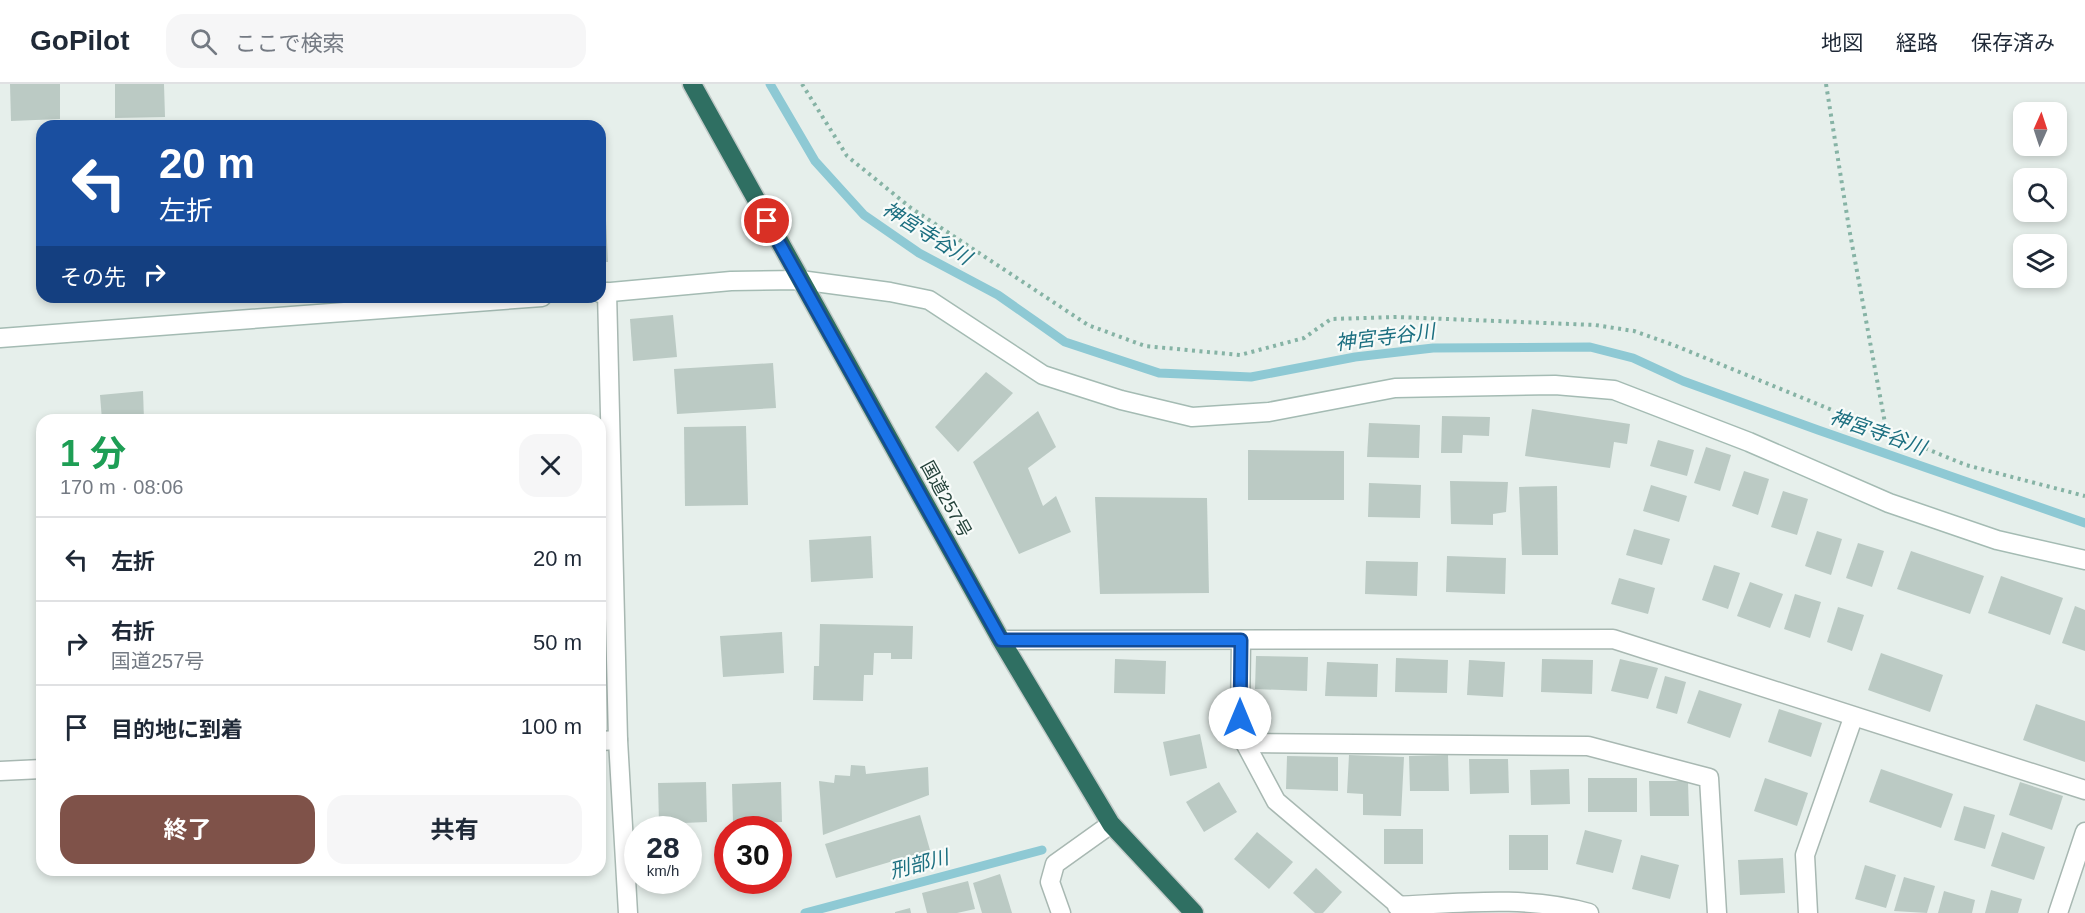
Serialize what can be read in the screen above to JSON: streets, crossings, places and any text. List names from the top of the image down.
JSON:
{
  "streets": {
    "highway": ["国道257号"]
  },
  "water": ["神宮寺谷川", "刑部川"],
  "north": "top",
  "page": {
    "header": "GoPilot",
    "search": "ここで検索",
    "nav": ["地図", "経路", "保存済み"],
    "turn": ["20 m", "左折"],
    "then": "その先",
    "heading": ["1 分", "170 m · 08:06"],
    "list": [
      {
        "name": "左折",
        "value": "20 m"
      },
      {
        "name": "右折",
        "note": "国道257号",
        "value": "50 m"
      },
      {
        "name": "目的地に到着",
        "value": "100 m"
      }
    ],
    "buttons": ["終了", "共有"],
    "speed": "28 km/h",
    "limit": "30"
  }
}
